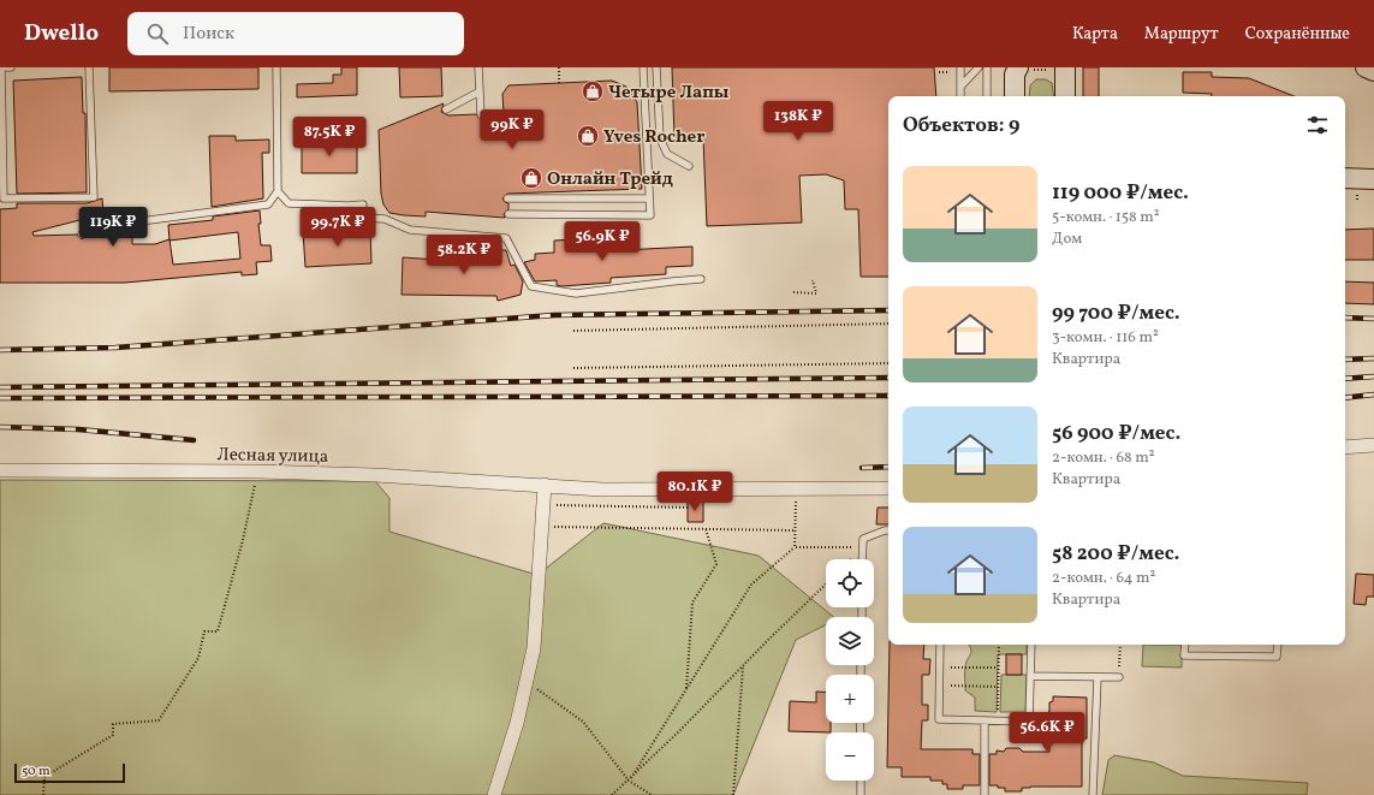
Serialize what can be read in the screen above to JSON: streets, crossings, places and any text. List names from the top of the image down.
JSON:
{
  "streets": {
    "street": ["Лесная улица"]
  },
  "places": {
    "shop": ["Четыре Лапы", "Yves Rocher", "Онлайн Трейд"]
  },
  "scale_bar": "50 m",
  "page": {
    "header": "Dwello",
    "search": "Поиск",
    "nav": ["Карта", "Маршрут", "Сохранённые"],
    "heading": "Объектов: 9",
    "price": [
      "138K ₽",
      "99K ₽",
      "87.5K ₽",
      "119K ₽",
      "99.7K ₽",
      "56.9K ₽",
      "58.2K ₽",
      "80.1K ₽",
      "56.6K ₽"
    ],
    "list": [
      {
        "name": "119 000 ₽/мес.",
        "note": "5-комн. · 158 m² · Дом"
      },
      {
        "name": "99 700 ₽/мес.",
        "note": "3-комн. · 116 m² · Квартира"
      },
      {
        "name": "56 900 ₽/мес.",
        "note": "2-комн. · 68 m² · Квартира"
      },
      {
        "name": "58 200 ₽/мес.",
        "note": "2-комн. · 64 m² · Квартира"
      }
    ],
    "map_buttons": ["+", "−"],
    "scale": "50 m"
  }
}
